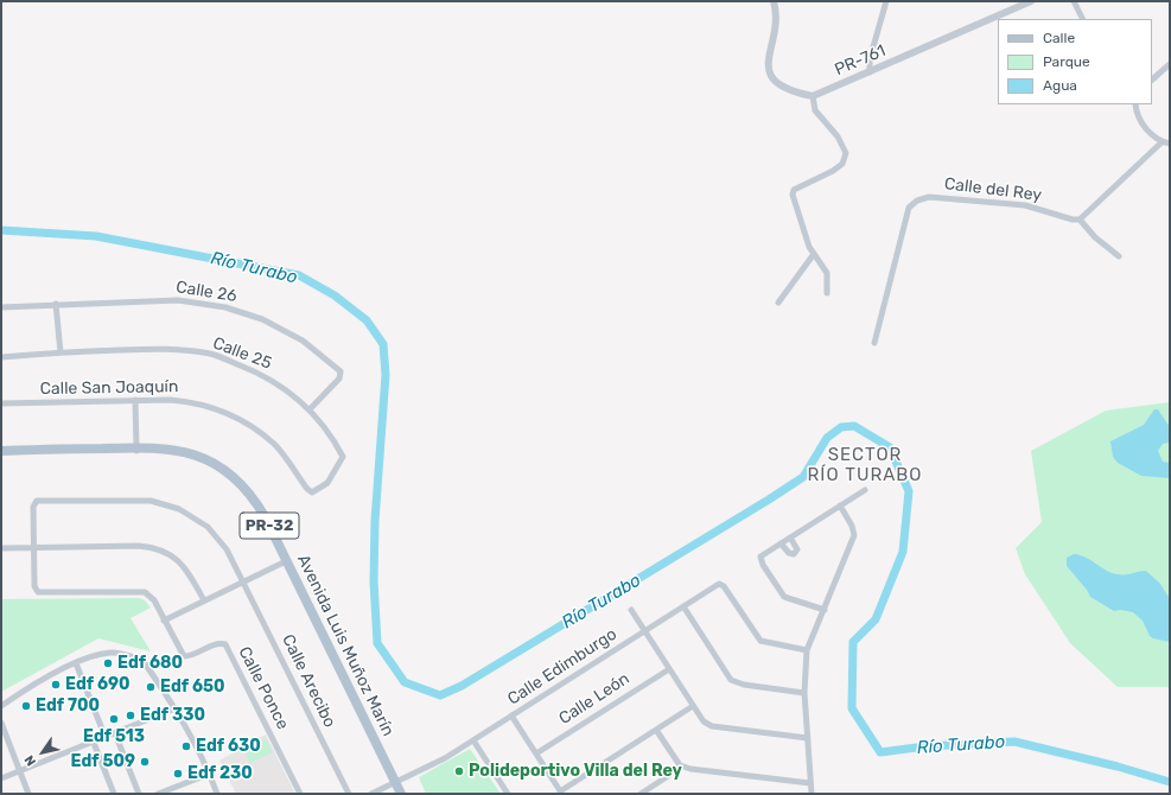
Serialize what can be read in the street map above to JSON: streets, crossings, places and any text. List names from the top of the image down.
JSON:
{
  "streets": {
    "main road": ["PR-32", "Avenida Luis Muñoz Marín"],
    "street": [
      "PR-761",
      "Calle del Rey",
      "Calle 26",
      "Calle 25",
      "Calle San Joaquín",
      "Calle Edimburgo",
      "Calle Arecibo",
      "Calle Ponce",
      "Calle León"
    ]
  },
  "crossings": [
    ["Calle 26", "Calle 25"],
    ["Calle 25", "Calle San Joaquín"],
    ["Avenida Luis Muñoz Marín", "Calle Edimburgo"],
    ["Calle Arecibo", "Calle Ponce"]
  ],
  "districts": ["SECTOR RÍO TURABO"],
  "water": ["Río Turabo"],
  "places": [
    "Edf 680",
    "Edf 690",
    "Edf 650",
    "Edf 700",
    "Edf 330",
    "Edf 513",
    "Edf 630",
    "Edf 509",
    "Polideportivo Villa del Rey",
    "Edf 230"
  ],
  "legend": ["Calle", "Parque", "Agua"],
  "north": "bottom left"
}
